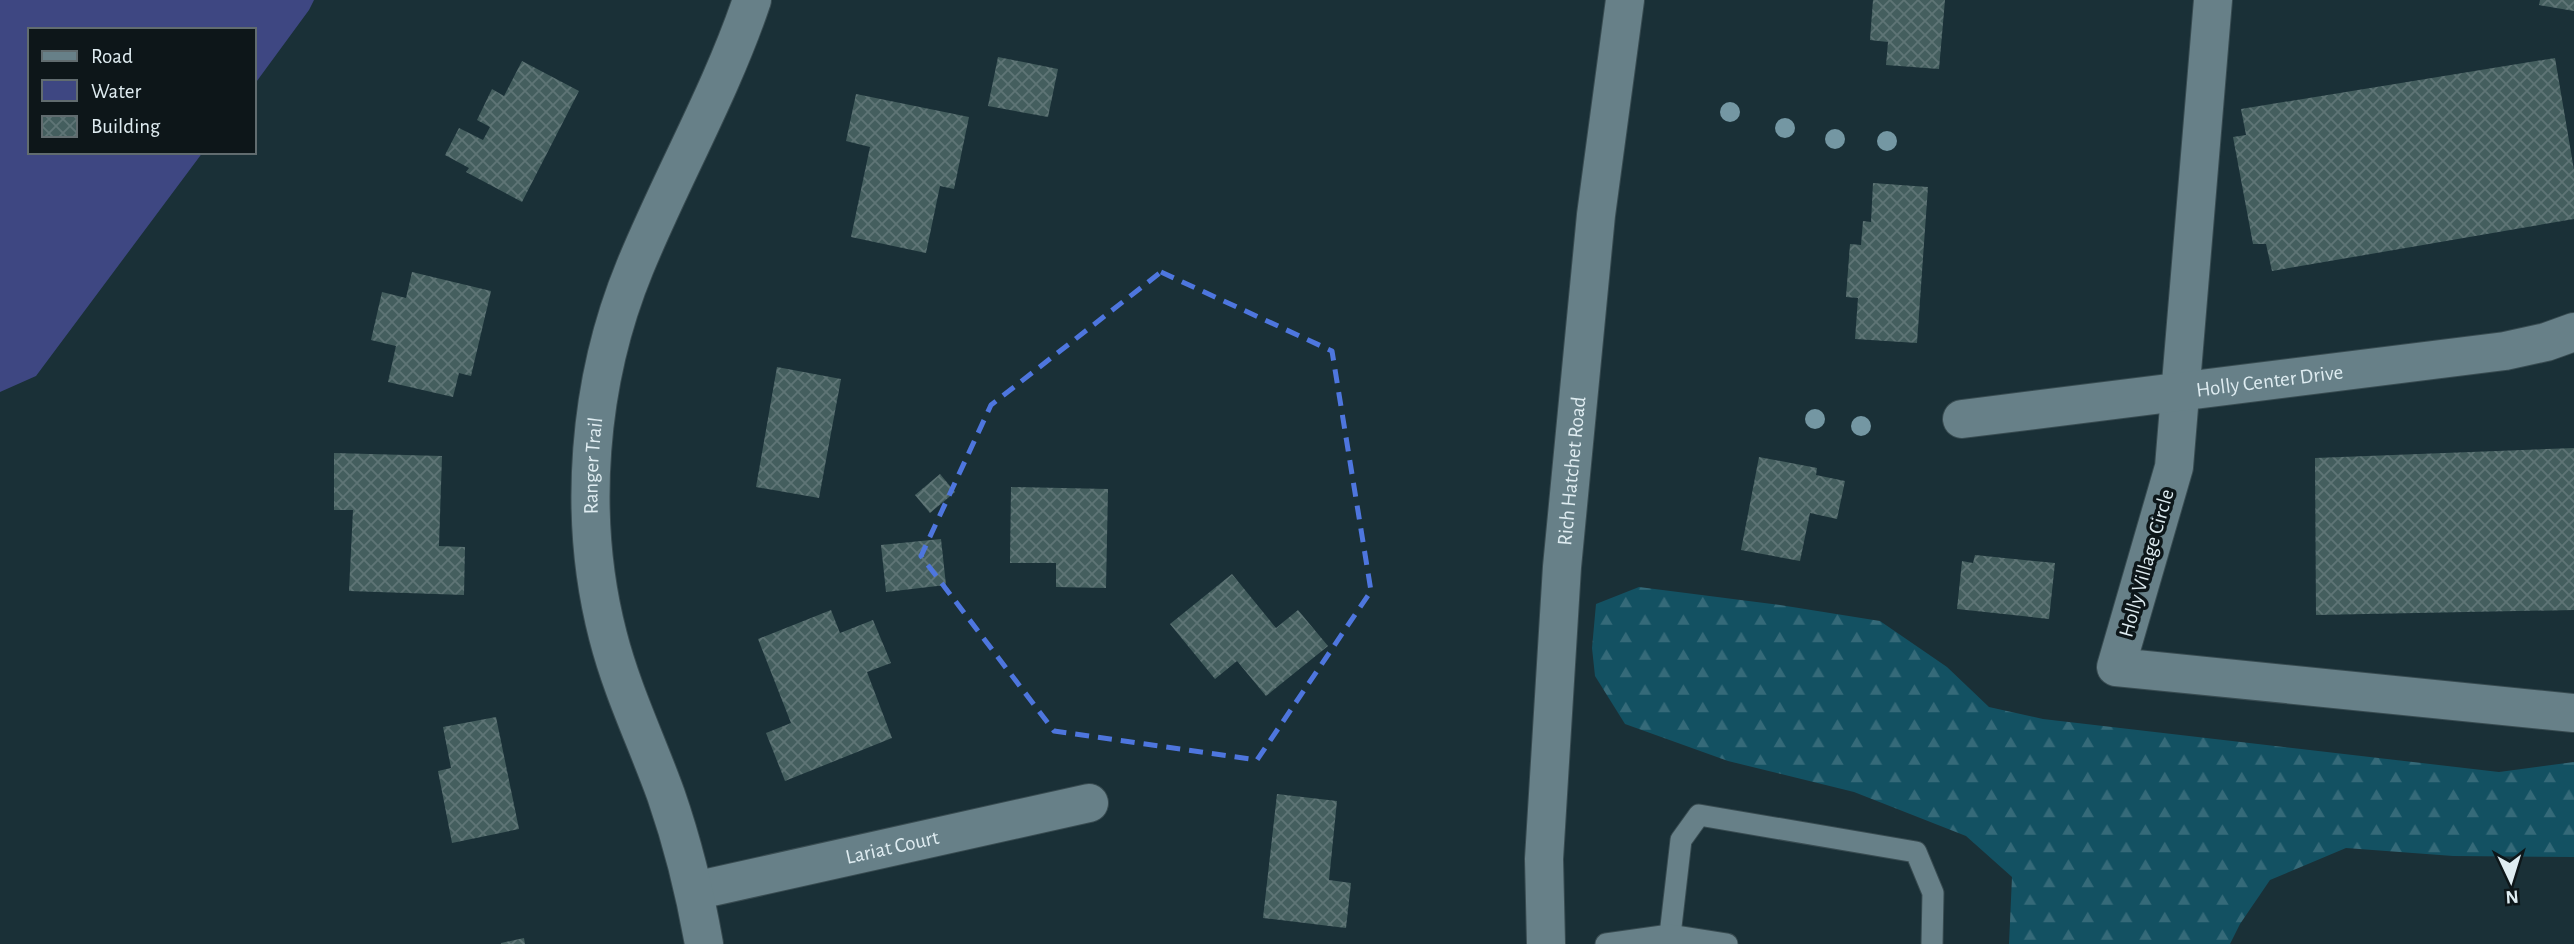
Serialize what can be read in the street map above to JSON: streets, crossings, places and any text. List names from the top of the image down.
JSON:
{
  "streets": {
    "street": [
      "Holly Center Drive",
      "Ranger Trail",
      "Rich Hatchet Road",
      "Holly Village Circle",
      "Lariat Court"
    ]
  },
  "crossings": [
    ["Holly Center Drive", "Holly Village Circle"],
    ["Ranger Trail", "Lariat Court"]
  ],
  "legend": ["Road", "Water", "Building"],
  "north": "bottom"
}
